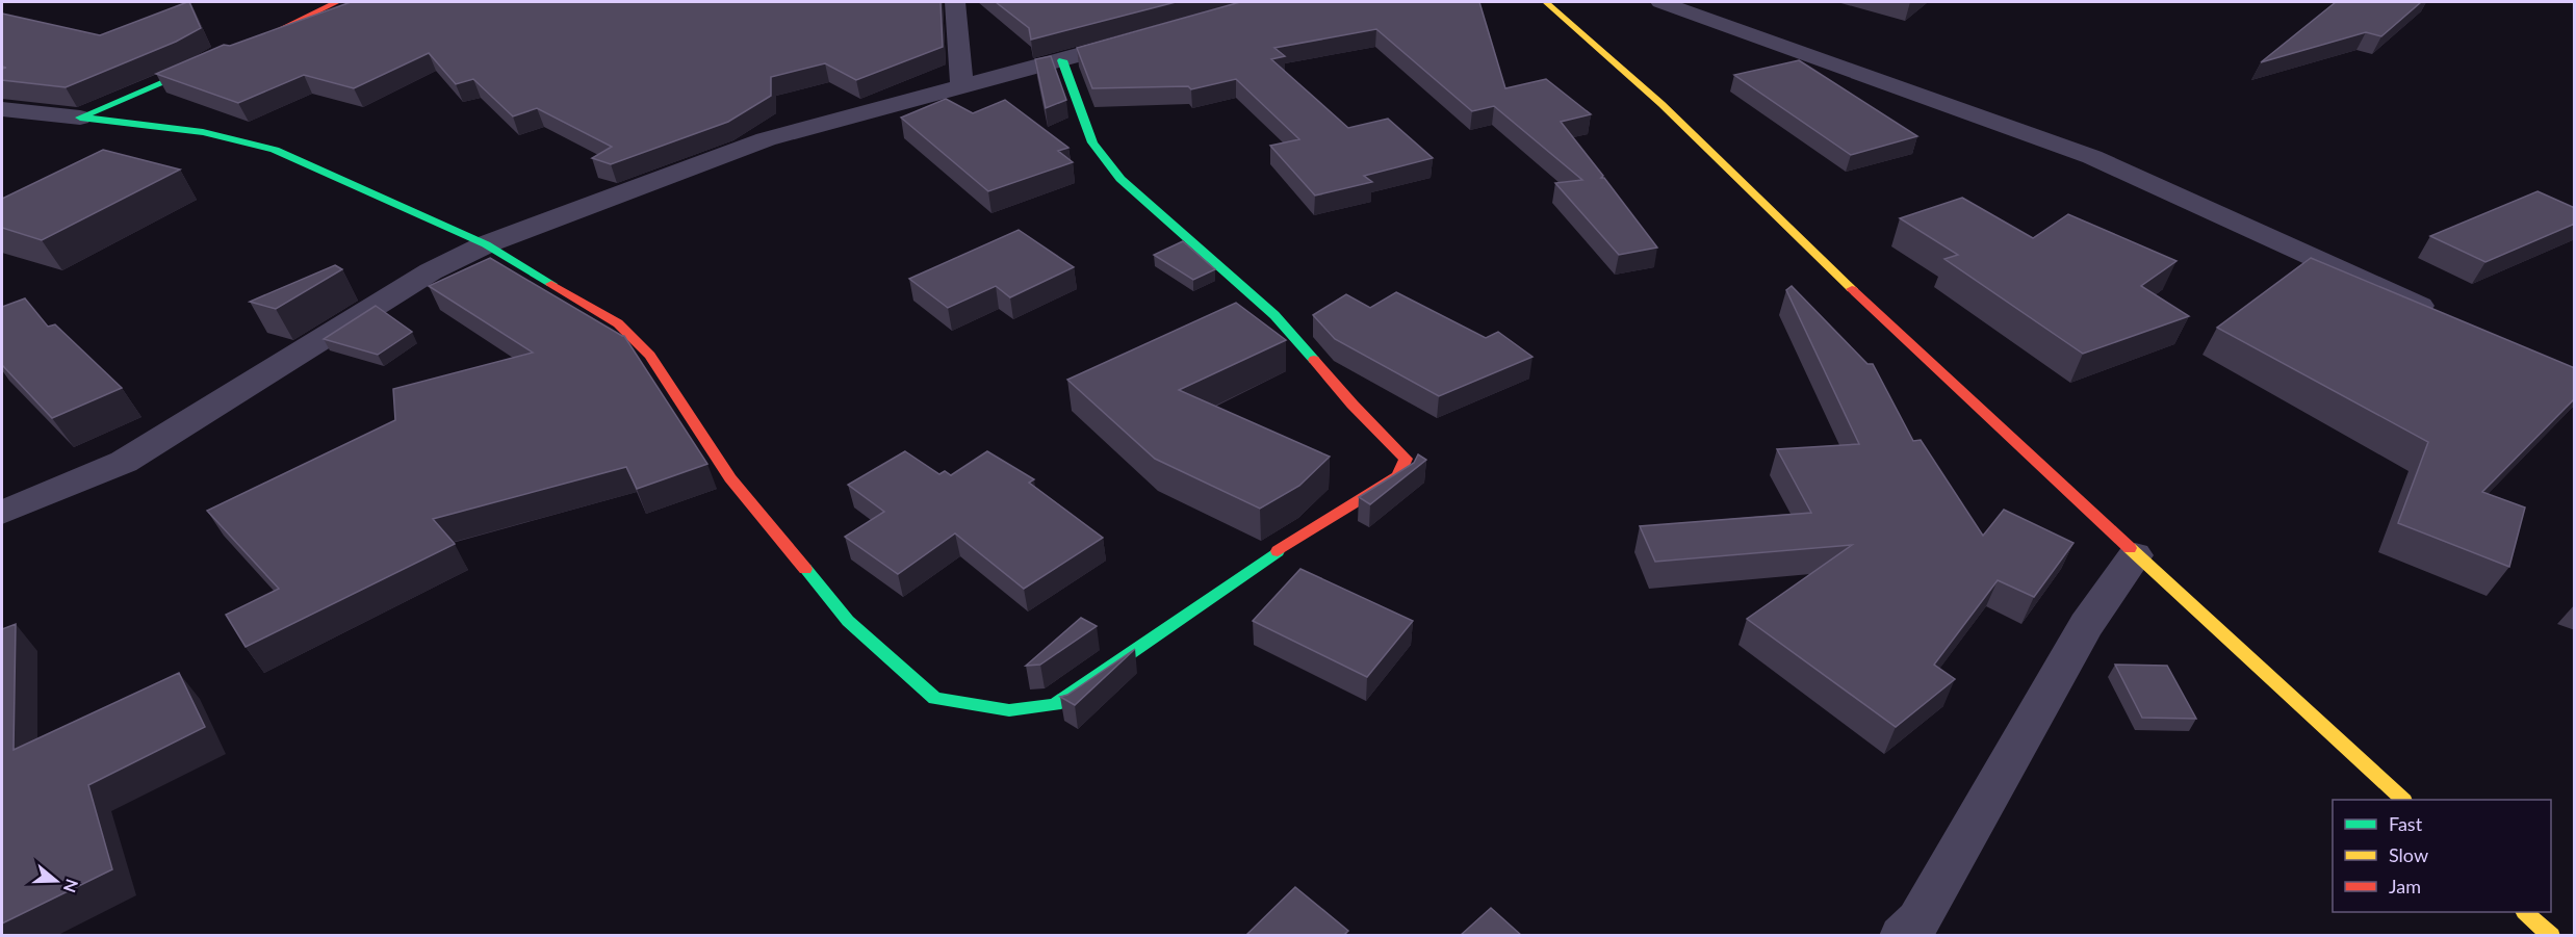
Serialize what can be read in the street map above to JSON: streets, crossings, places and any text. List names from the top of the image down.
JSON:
{
  "legend": ["Fast", "Slow", "Jam"],
  "north": "right"
}
